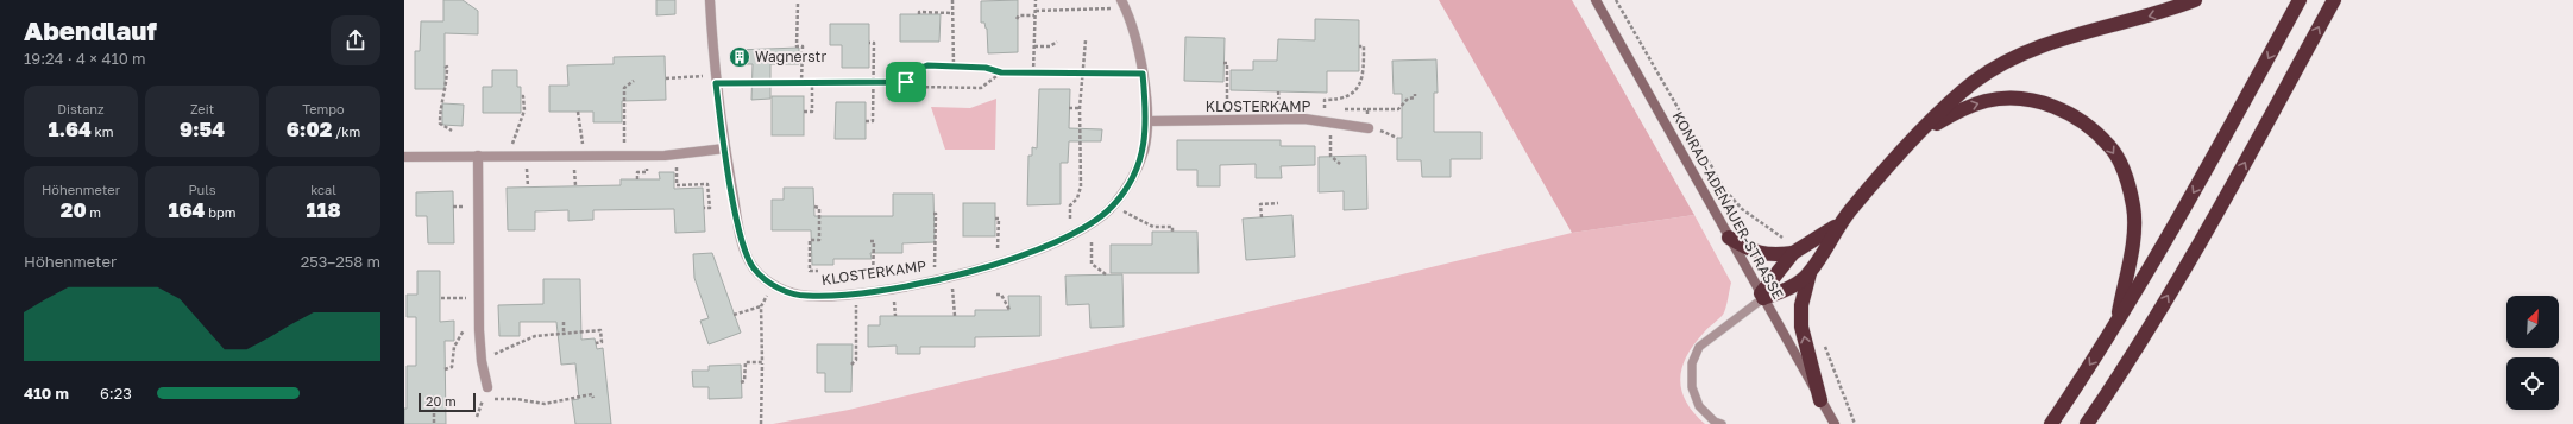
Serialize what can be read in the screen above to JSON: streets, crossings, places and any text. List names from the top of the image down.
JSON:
{
  "streets": {
    "main road": ["KONRAD-ADENAUER-STRASSE"],
    "street": ["KLOSTERKAMP"]
  },
  "places": {
    "building": ["Wagnerstr"]
  },
  "scale_bar": "20 m",
  "north": "top right",
  "page": {
    "heading": ["Abendlauf", "19:24 · 4 × 410 m"],
    "stats": [
      ["Distanz", "1.64 km"],
      ["Zeit", "9:54"],
      ["Tempo", "6:02 /km"],
      ["Höhenmeter", "20 m"],
      ["Puls", "164 bpm"],
      ["kcal", "118"]
    ],
    "chart": ["Höhenmeter", "253–258 m"],
    "list": [
      {
        "name": "410 m",
        "note": "6:23"
      }
    ],
    "scale": "20 m"
  }
}
